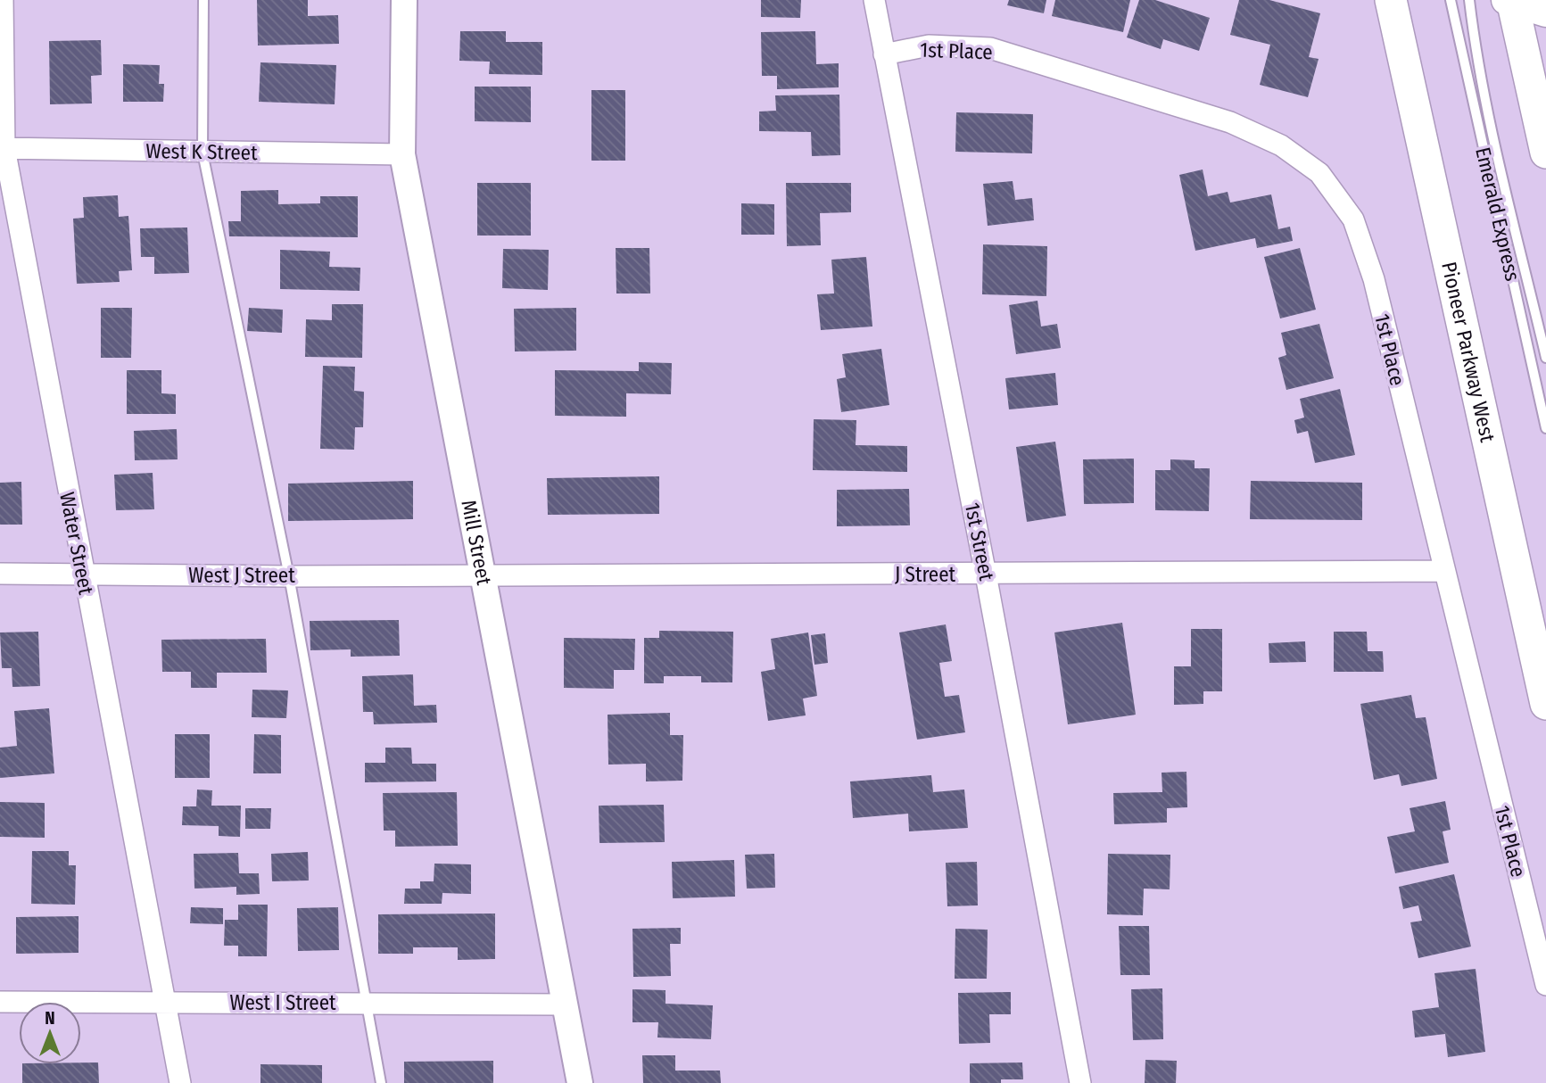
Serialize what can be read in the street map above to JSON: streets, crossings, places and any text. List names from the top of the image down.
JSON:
{
  "streets": {
    "main road": ["Pioneer Parkway West"],
    "street": [
      "1st Place",
      "West K Street",
      "1st Street",
      "Water Street",
      "Mill Street",
      "J Street",
      "West J Street",
      "West I Street"
    ],
    "lane": ["Emerald Express"]
  },
  "crossings": [
    ["1st Place", "1st Street"],
    ["1st Place", "J Street"],
    ["West K Street", "Water Street"],
    ["West K Street", "Mill Street"],
    ["1st Street", "J Street"],
    ["Water Street", "West J Street"],
    ["Water Street", "West I Street"],
    ["Mill Street", "J Street"],
    ["Mill Street", "West J Street"],
    ["Mill Street", "West I Street"],
    ["J Street", "West J Street"]
  ],
  "north": "top"
}
